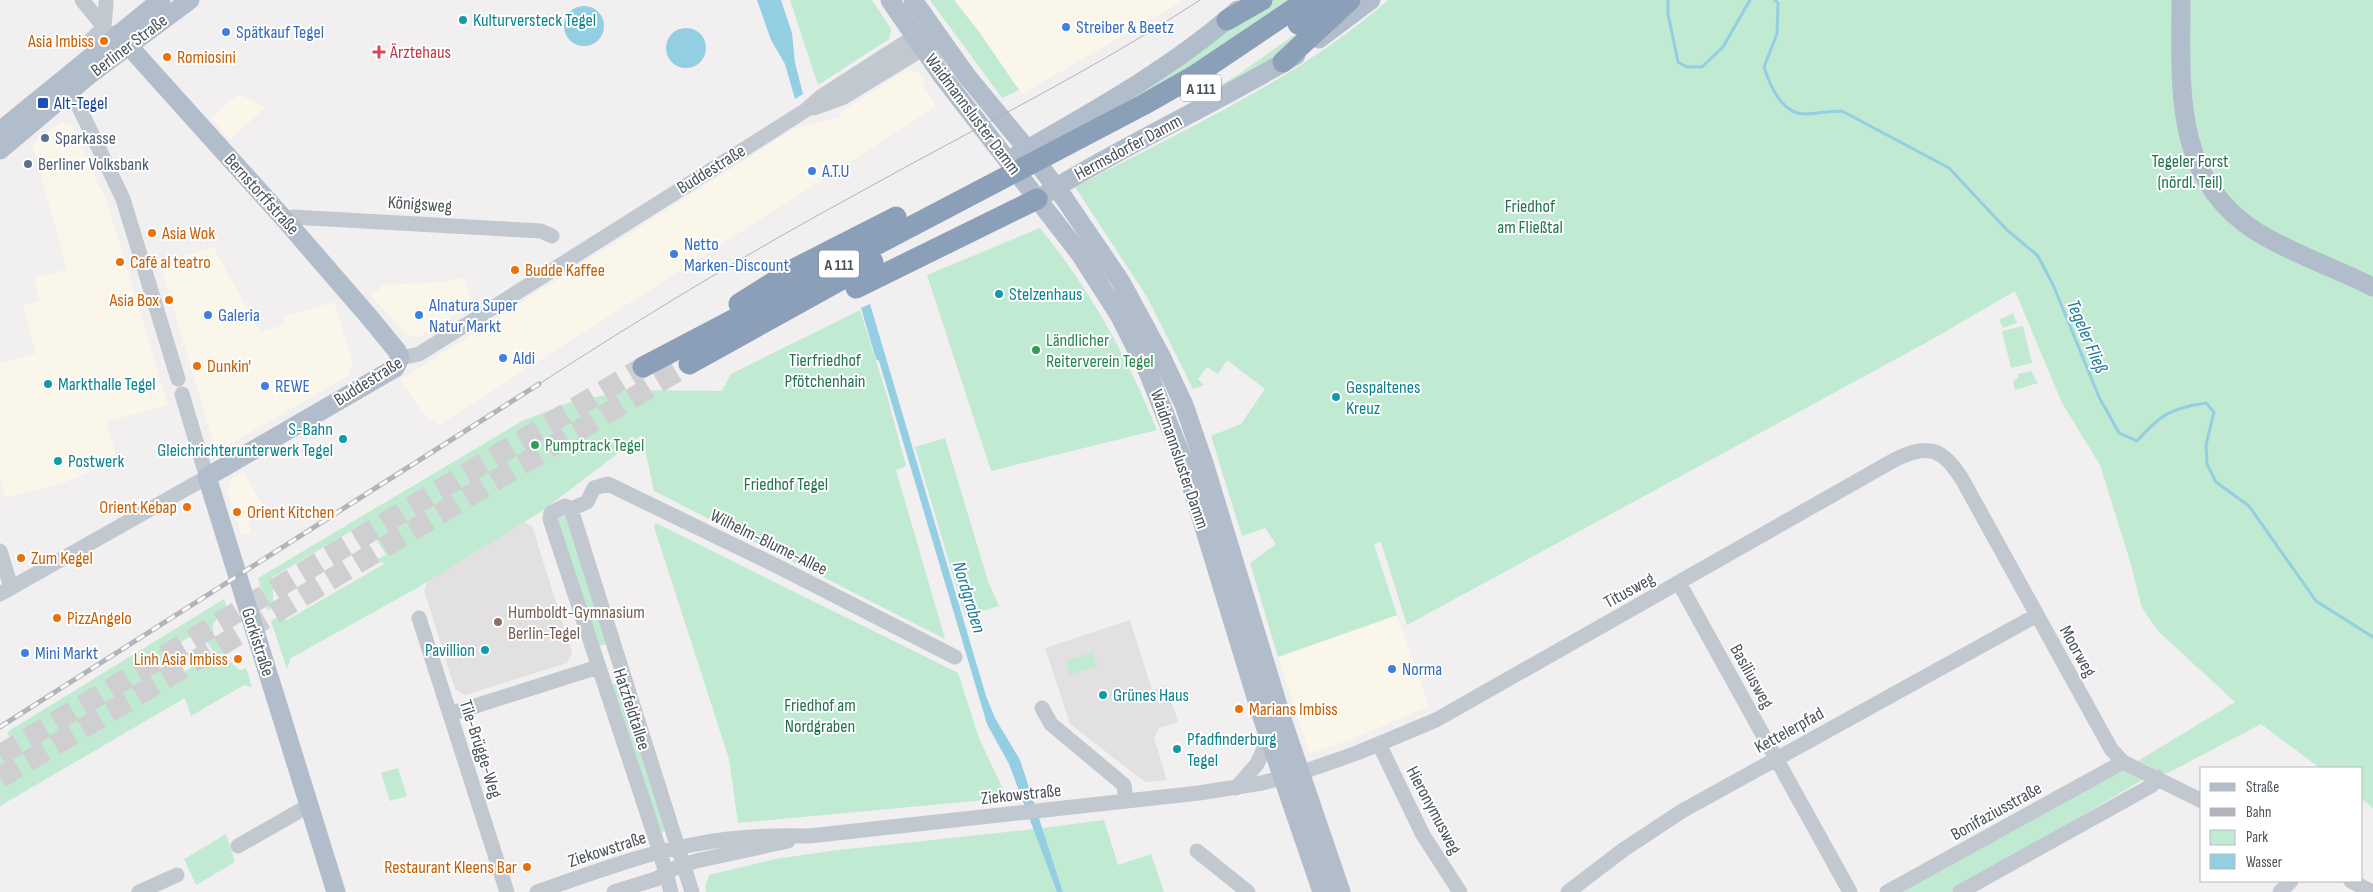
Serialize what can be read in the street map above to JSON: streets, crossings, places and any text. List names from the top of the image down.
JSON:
{
  "streets": {
    "highway": ["A 111"],
    "main road": [
      "Berliner Straße",
      "Waidmannsluster Damm",
      "Hermsdorfer Damm",
      "Buddestraße",
      "Bernstorffstraße",
      "Gorkistraße"
    ],
    "street": [
      "Königsweg",
      "Wilhelm-Blume-Allee",
      "Titusweg",
      "Moorweg",
      "Basiliusweg",
      "Hatzfeldtallee",
      "Kettelerpfad",
      "Tile-Brügge-Weg",
      "Ziekowstraße",
      "Hieronymusweg",
      "Bonifaziusstraße"
    ]
  },
  "crossings": [
    ["Berliner Straße", "Bernstorffstraße"],
    ["Waidmannsluster Damm", "Hermsdorfer Damm"],
    ["Waidmannsluster Damm", "Buddestraße"],
    ["Waidmannsluster Damm", "Titusweg"],
    ["Waidmannsluster Damm", "Ziekowstraße"],
    ["Buddestraße", "Bernstorffstraße"],
    ["Buddestraße", "Gorkistraße"],
    ["Bernstorffstraße", "Königsweg"],
    ["Wilhelm-Blume-Allee", "Hatzfeldtallee"],
    ["Titusweg", "Moorweg"],
    ["Titusweg", "Basiliusweg"],
    ["Titusweg", "Ziekowstraße"],
    ["Titusweg", "Hieronymusweg"],
    ["Moorweg", "Kettelerpfad"],
    ["Moorweg", "Bonifaziusstraße"],
    ["Basiliusweg", "Kettelerpfad"],
    ["Hatzfeldtallee", "Ziekowstraße"]
  ],
  "water": ["Tegeler Fließ", "Nordgraben"],
  "parks": [
    "Tegeler Forst (nördl. Teil)",
    "Friedhof am Fließtal",
    "Tierfriedhof Pfötchenhain",
    "Friedhof Tegel",
    "Friedhof am Nordgraben"
  ],
  "places": {
    "other": [
      "Kulturversteck Tegel",
      "Streiber & Beetz",
      "Spätkauf Tegel",
      "Asia Imbiss",
      "Romiosini",
      "Sparkasse",
      "Berliner Volksbank",
      "A.T.U",
      "Asia Wok",
      "Netto Marken-Discount",
      "Café al teatro",
      "Budde Kaffee",
      "Stelzenhaus",
      "Asia Box",
      "Galeria",
      "Alnatura Super Natur Markt",
      "Ländlicher Reiterverein Tegel",
      "Aldi",
      "Dunkin'",
      "Markthalle Tegel",
      "REWE",
      "Gespaltenes Kreuz",
      "S-Bahn Gleichrichterunterwerk Tegel",
      "Pumptrack Tegel",
      "Postwerk",
      "Orient Kebap",
      "Orient Kitchen",
      "Zum Kegel",
      "PizzAngelo",
      "Humboldt-Gymnasium Berlin-Tegel",
      "Pavillion",
      "Mini Markt",
      "Linh Asia Imbiss",
      "Norma",
      "Grünes Haus",
      "Marians Imbiss",
      "Pfadfinderburg Tegel",
      "Restaurant Kleens Bar"
    ],
    "health": ["Ärztehaus"],
    "transit": ["Alt-Tegel"]
  },
  "legend": [
    "Straße",
    "Bahn",
    "Park",
    "Wasser"
  ]
}
